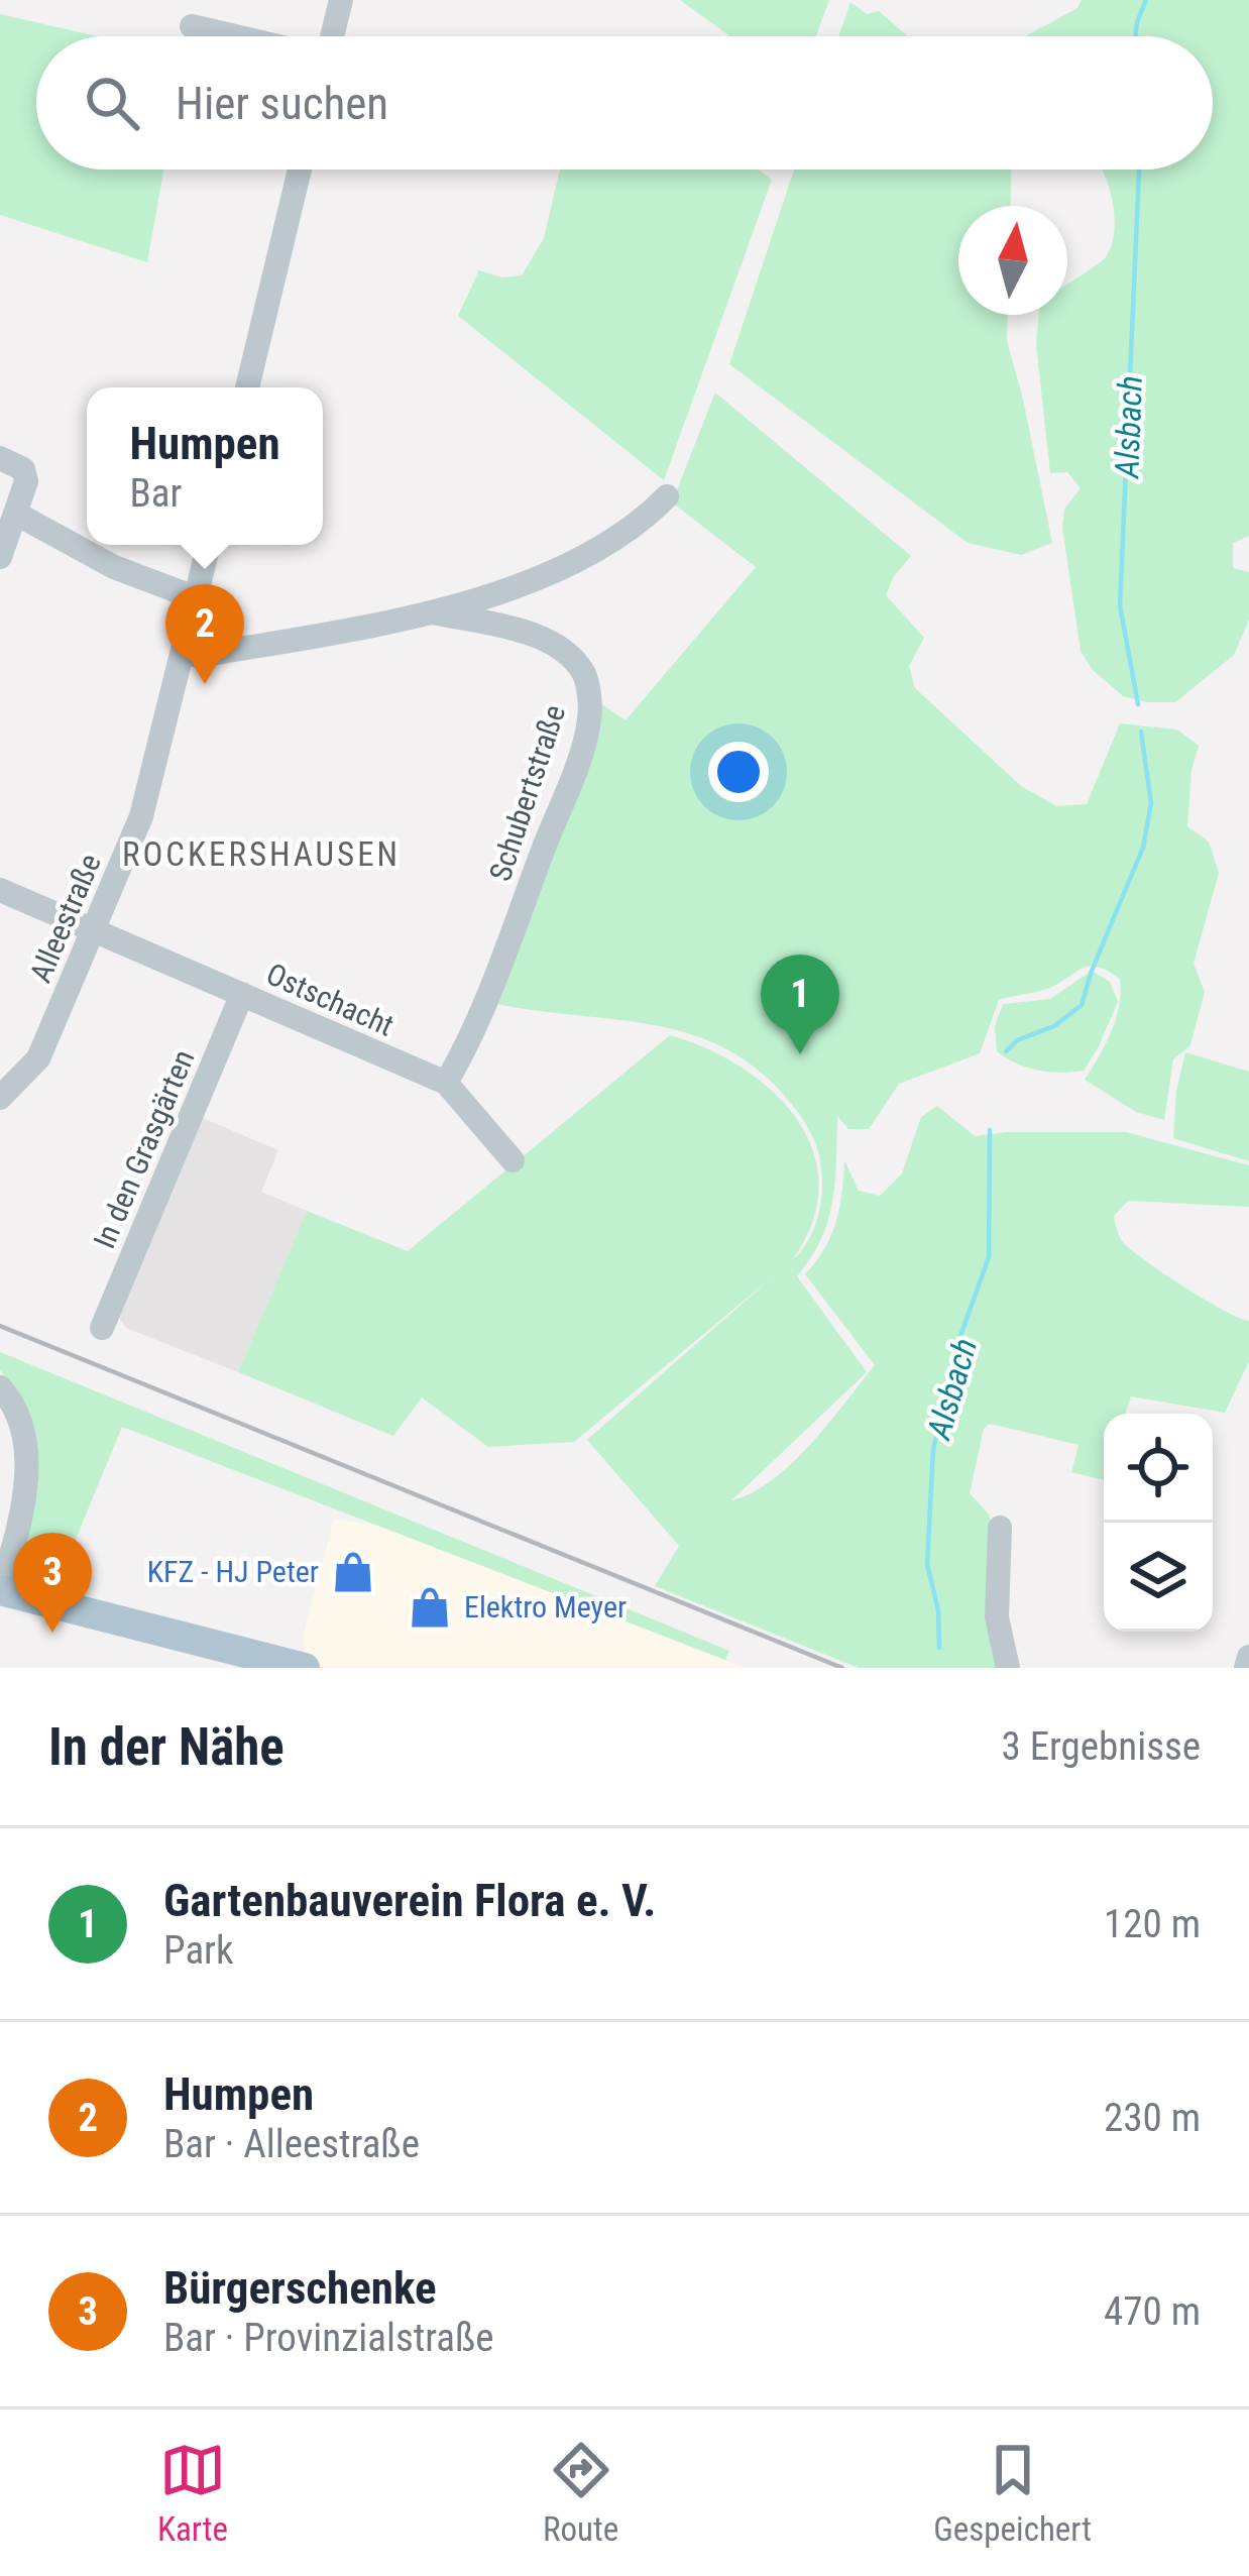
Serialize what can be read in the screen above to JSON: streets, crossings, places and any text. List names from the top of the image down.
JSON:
{
  "streets": {
    "street": [
      "Schubertstraße",
      "Alleestraße",
      "Ostschacht",
      "In den Grasgärten"
    ]
  },
  "crossings": [
    ["Schubertstraße", "Alleestraße"],
    ["Schubertstraße", "Ostschacht"],
    ["Alleestraße", "Ostschacht"],
    ["Ostschacht", "In den Grasgärten"]
  ],
  "districts": ["ROCKERSHAUSEN"],
  "water": ["Alsbach"],
  "places": {
    "shop": ["KFZ - HJ Peter", "Elektro Meyer"]
  },
  "north": "top",
  "page": {
    "search": "Hier suchen",
    "popup": ["Humpen", "Bar"],
    "pins": ["2", "1", "3"],
    "heading": ["In der Nähe", "3 Ergebnisse"],
    "list": [
      {
        "mark": "1",
        "name": "Gartenbauverein Flora e. V.",
        "note": "Park",
        "value": "120 m"
      },
      {
        "mark": "2",
        "name": "Humpen",
        "note": "Bar · Alleestraße",
        "value": "230 m"
      },
      {
        "mark": "3",
        "name": "Bürgerschenke",
        "note": "Bar · Provinzialstraße",
        "value": "470 m"
      }
    ],
    "nav": ["Karte", "Route", "Gespeichert"]
  }
}
